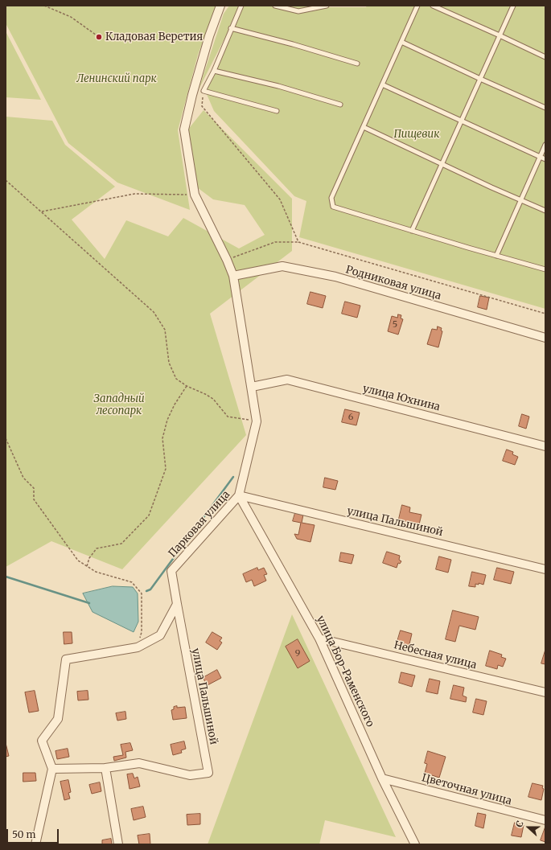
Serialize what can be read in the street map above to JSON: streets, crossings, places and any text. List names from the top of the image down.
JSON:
{
  "streets": {
    "street": [
      "Родниковая улица",
      "улица Юхнина",
      "улица Пальшиной",
      "Парковая улица",
      "Небесная улица",
      "улица Бор-Раменского",
      "Цветочная улица"
    ]
  },
  "crossings": [
    ["улица Пальшиной", "Парковая улица"],
    ["улица Пальшиной", "улица Бор-Раменского"],
    ["Парковая улица", "улица Бор-Раменского"],
    ["Небесная улица", "улица Бор-Раменского"],
    ["улица Бор-Раменского", "Цветочная улица"]
  ],
  "parks": ["Ленинский парк", "Пищевик", "Западный лесопарк"],
  "places": ["Кладовая Веретия"],
  "house_numbers": ["5", "6", "9"],
  "scale_bar": "50 m",
  "north": "left"
}
